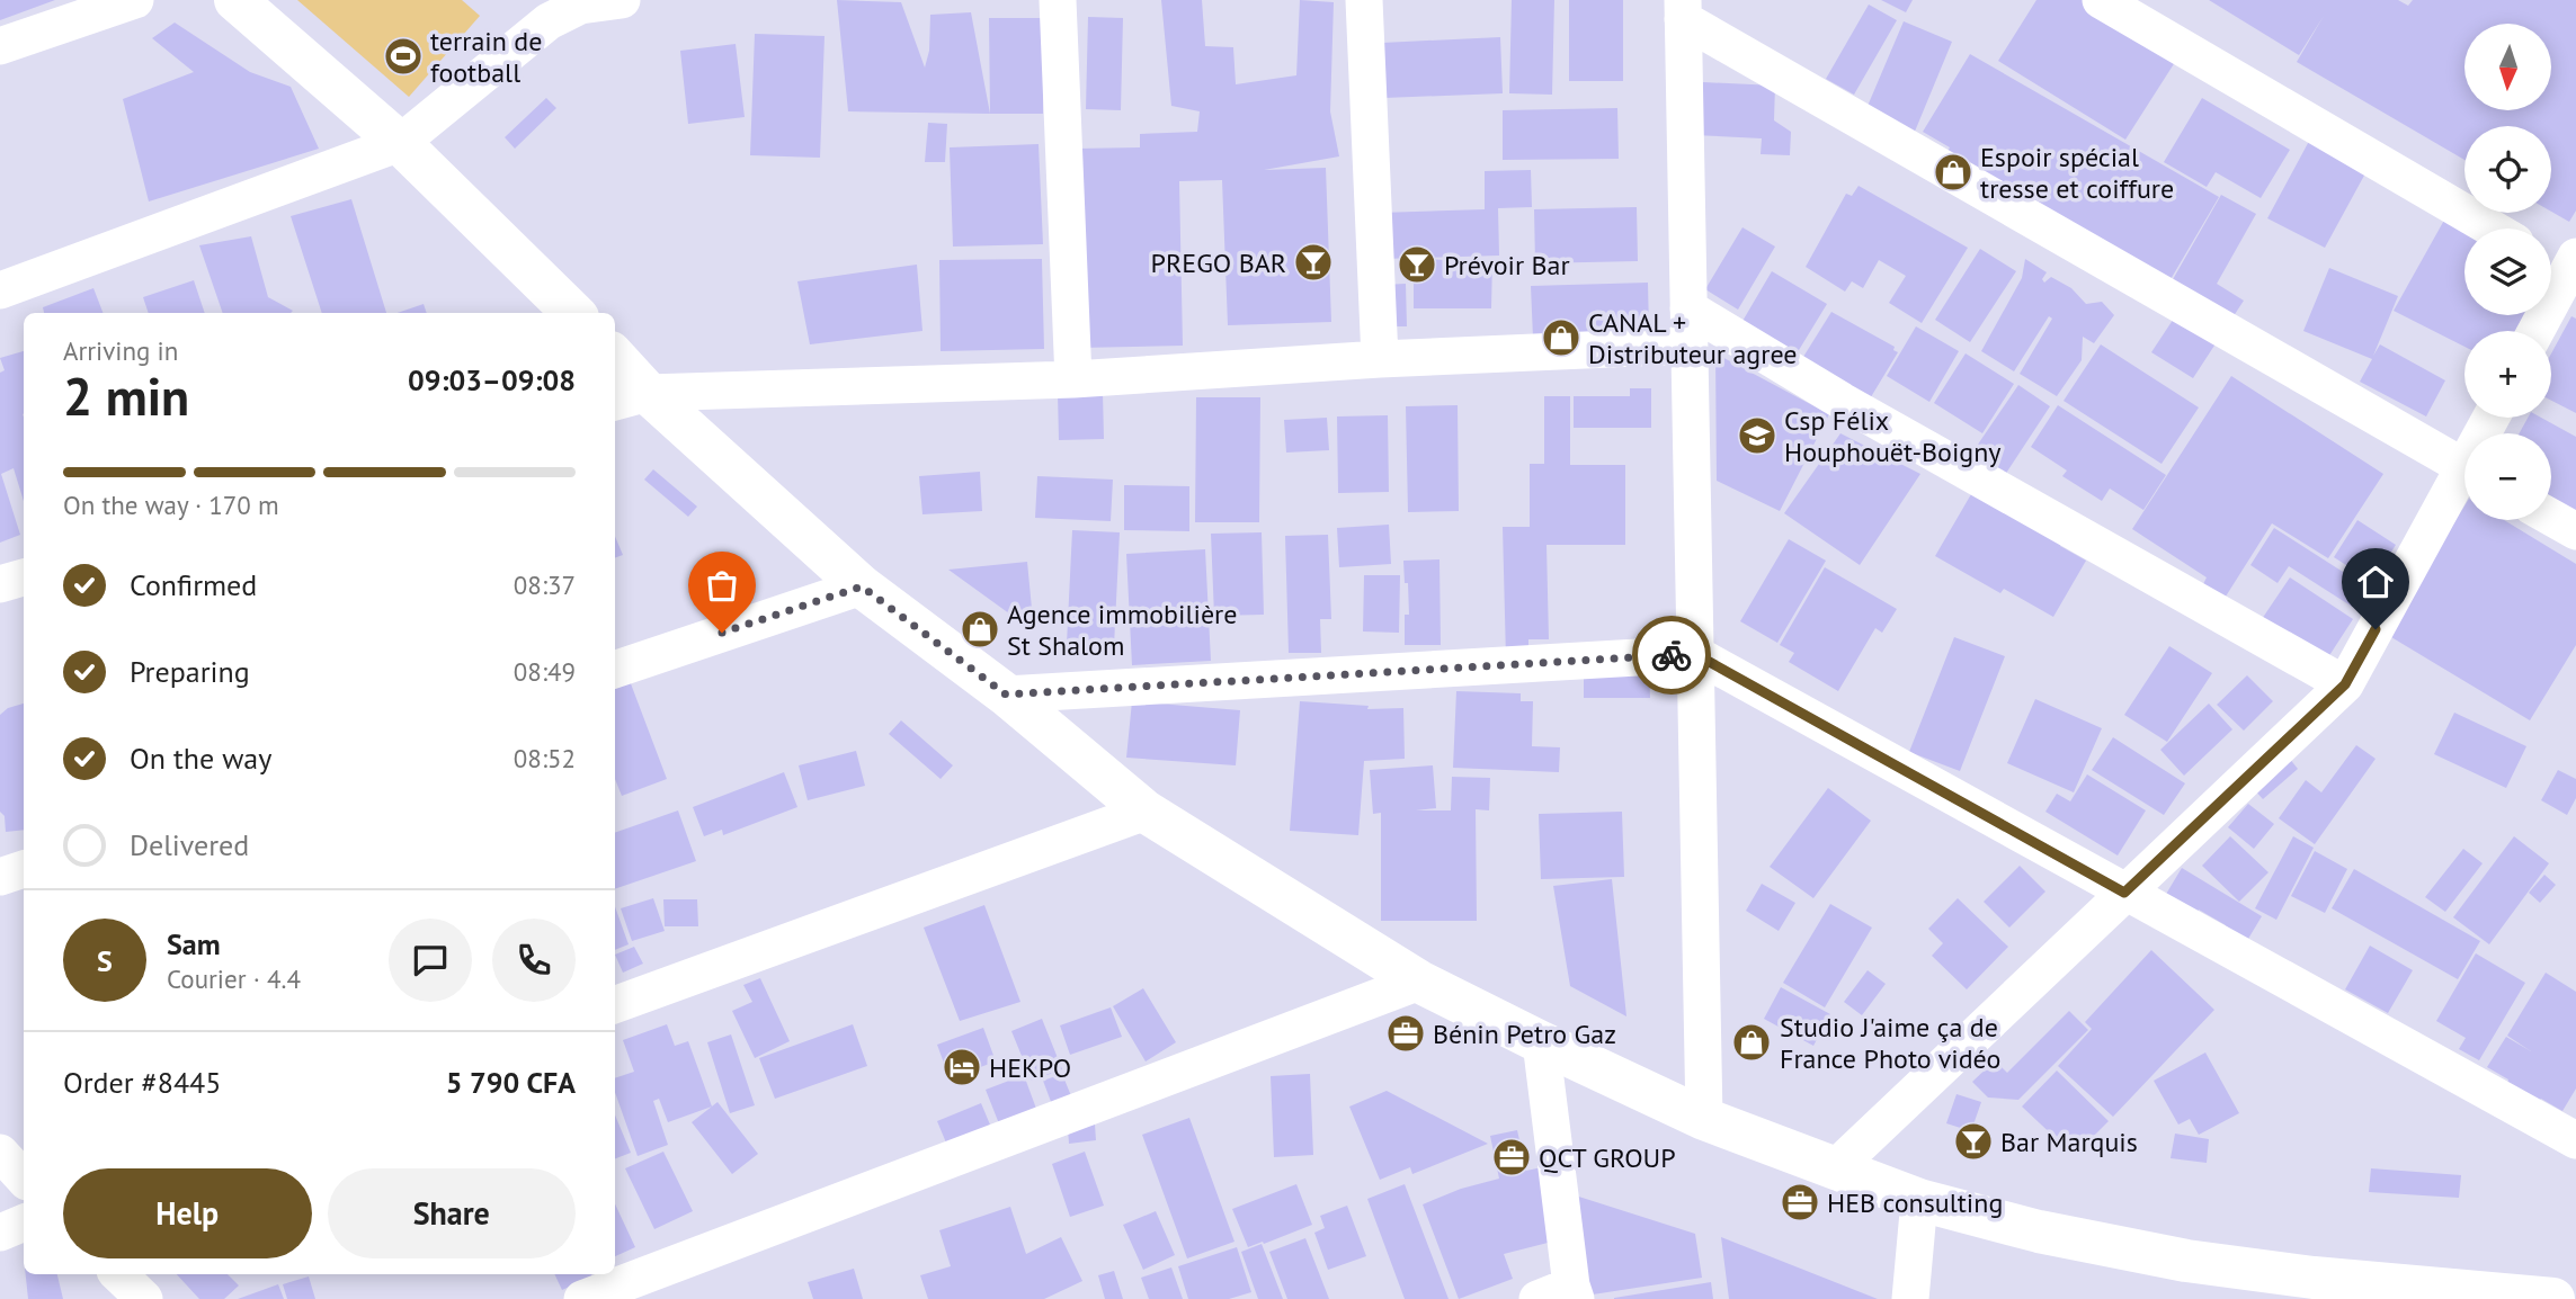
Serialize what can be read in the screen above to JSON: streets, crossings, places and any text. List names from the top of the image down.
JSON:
{
  "places": {
    "sports": ["terrain de football"],
    "shop": [
      "Espoir spécial tresse et coiffure",
      "CANAL + Distributeur agree",
      "Agence immobilière St Shalom",
      "Studio J'aime ça de France Photo vidéo"
    ],
    "bar": ["PREGO BAR", "Prévoir Bar", "Bar Marquis"],
    "school or university": ["Csp Félix Houphouët-Boigny"],
    "office": ["Bénin Petro Gaz", "QCT GROUP", "HEB consulting"],
    "hotel": ["HEKPO"]
  },
  "north": "bottom",
  "page": {
    "map_buttons": ["+", "−"],
    "heading": ["2 min", "Arriving in", "09:03–09:08"],
    "panel": [
      "Sam",
      "Courier · 4.4",
      "Order #8445",
      "5 790 CFA"
    ],
    "bar": "On the way · 170 m",
    "list": [
      ["Confirmed", "08:37"],
      ["Preparing", "08:49"],
      ["On the way", "08:52"],
      "Delivered"
    ],
    "round": "S",
    "buttons": ["Help", "Share"]
  }
}
